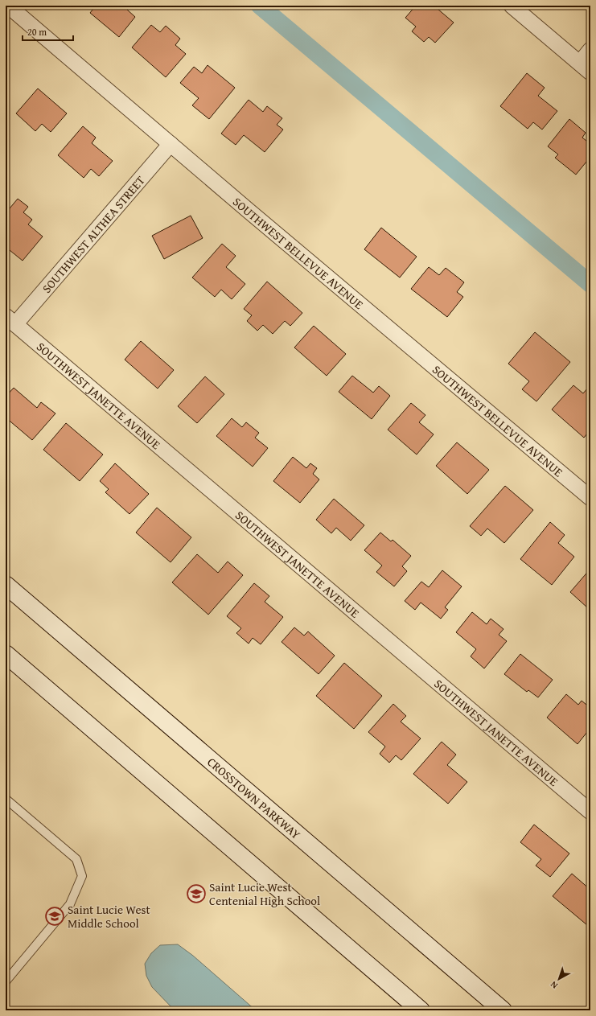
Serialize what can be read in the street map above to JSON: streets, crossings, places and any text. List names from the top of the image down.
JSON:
{
  "streets": {
    "main road": ["CROSSTOWN PARKWAY"],
    "street": ["SOUTHWEST ALTHEA STREET", "SOUTHWEST BELLEVUE AVENUE", "SOUTHWEST JANETTE AVENUE"]
  },
  "crossings": [
    ["SOUTHWEST ALTHEA STREET", "SOUTHWEST BELLEVUE AVENUE"],
    ["SOUTHWEST ALTHEA STREET", "SOUTHWEST JANETTE AVENUE"]
  ],
  "places": {
    "school or university": ["Saint Lucie West Centenial High School", "Saint Lucie West Middle School"]
  },
  "scale_bar": "20 m",
  "north": "bottom left"
}
